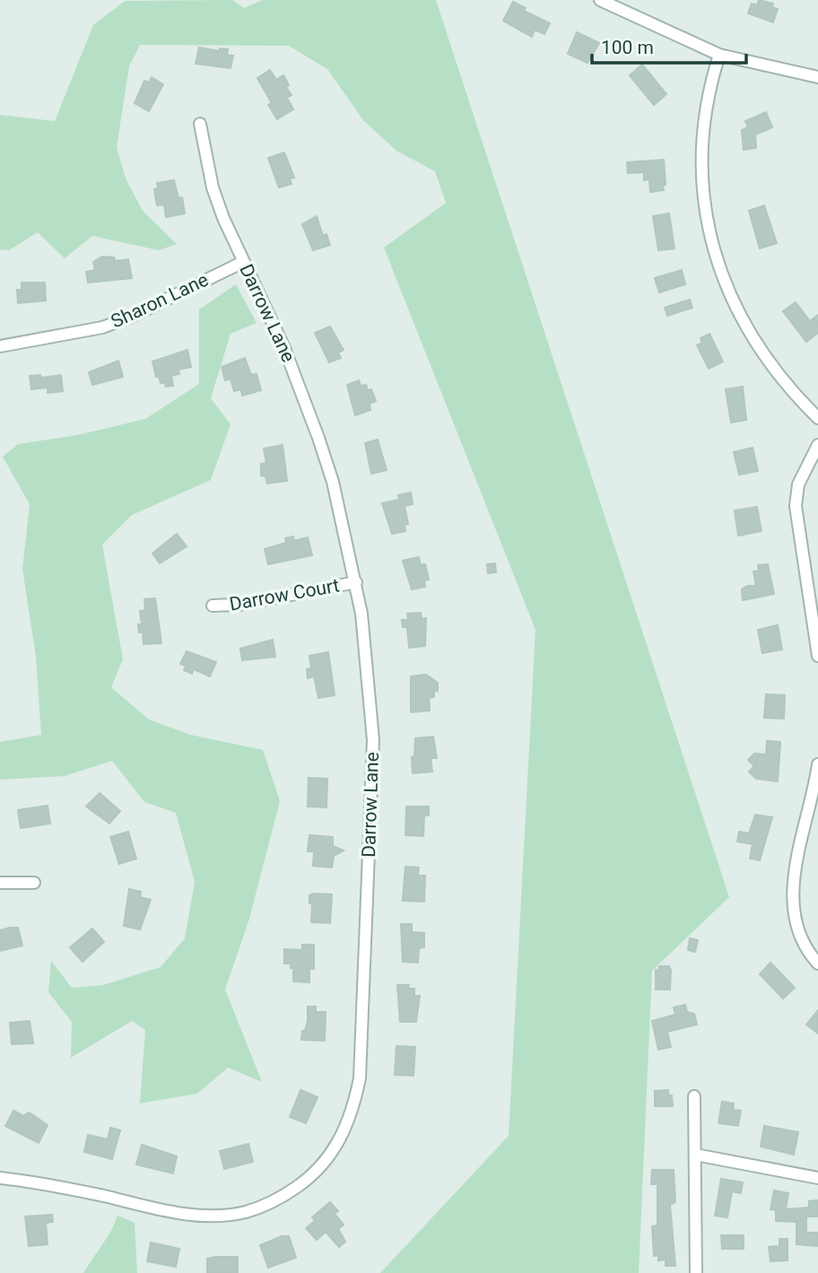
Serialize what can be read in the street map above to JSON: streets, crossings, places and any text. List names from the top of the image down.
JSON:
{
  "streets": {
    "street": ["Sharon Lane", "Darrow Lane", "Darrow Court"]
  },
  "crossings": [
    ["Sharon Lane", "Darrow Lane"],
    ["Darrow Lane", "Darrow Court"]
  ],
  "scale_bar": "100 m"
}
